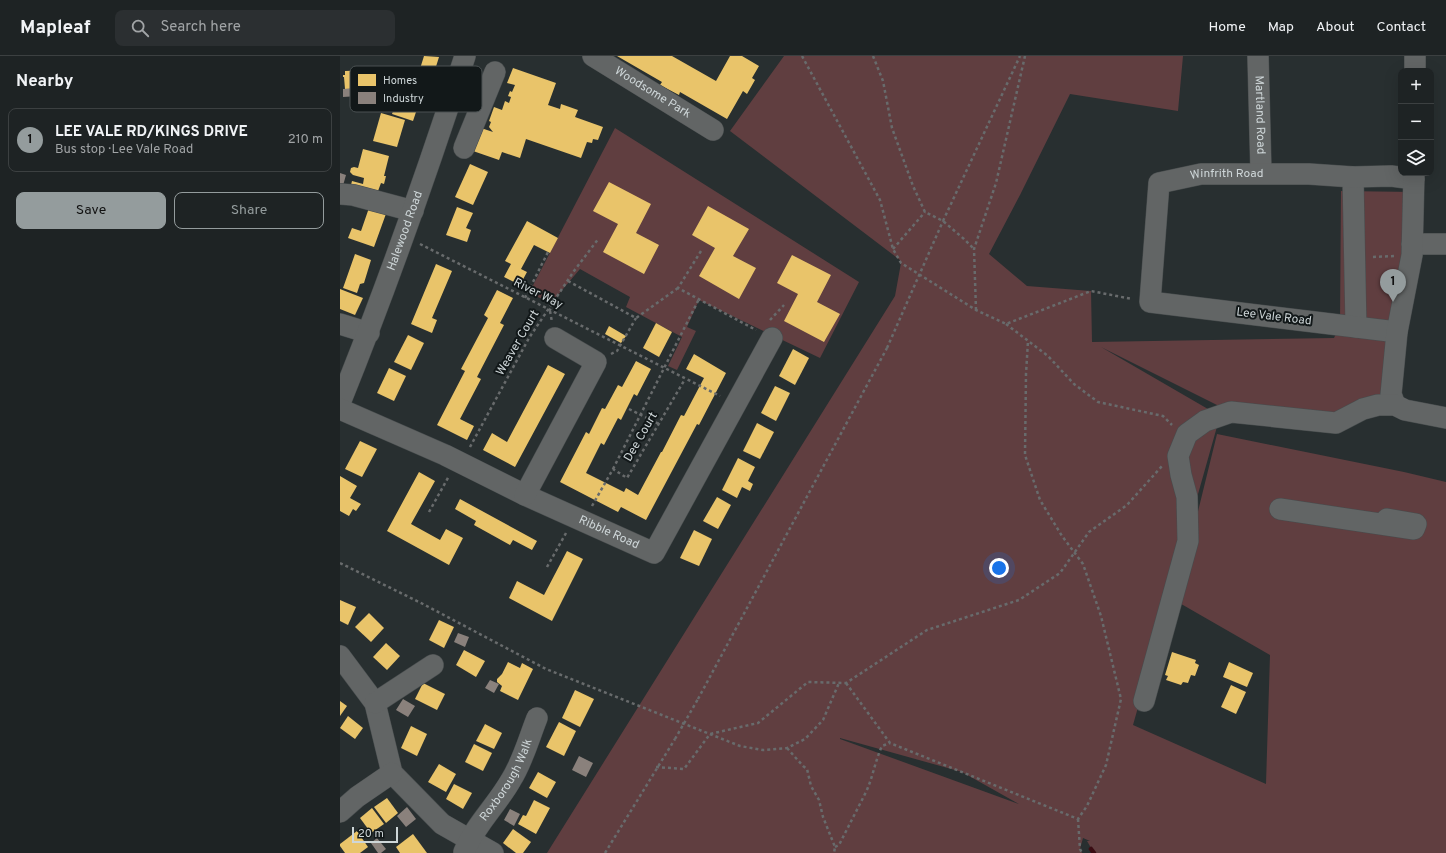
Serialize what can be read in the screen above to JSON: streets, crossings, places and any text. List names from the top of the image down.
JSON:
{
  "streets": {
    "street": [
      "Woodsome Park",
      "Martland Road",
      "Winfrith Road",
      "Halewood Road",
      "Lee Vale Road",
      "Ribble Road",
      "Roxborough Walk"
    ],
    "path": ["River Way", "Weaver Court", "Dee Court"]
  },
  "crossings": [
    ["Martland Road", "Winfrith Road"],
    ["Winfrith Road", "Lee Vale Road"],
    ["Halewood Road", "River Way"],
    ["River Way", "Weaver Court"],
    ["River Way", "Dee Court"],
    ["River Way", "Ribble Road"],
    ["Weaver Court", "Ribble Road"],
    ["Dee Court", "Ribble Road"]
  ],
  "legend": ["Homes", "Industry"],
  "scale_bar": "20 m",
  "page": {
    "header": "Mapleaf",
    "search": "Search here",
    "nav": [
      "Home",
      "Map",
      "About",
      "Contact"
    ],
    "heading": "Nearby",
    "map_buttons": ["+", "−"],
    "list": [
      {
        "mark": "1",
        "name": "LEE VALE RD/KINGS DRIVE",
        "note": "Bus stop · Lee Vale Road",
        "value": "210 m"
      }
    ],
    "buttons": ["Save", "Share"],
    "pins": "1",
    "scale": "20 m"
  }
}
